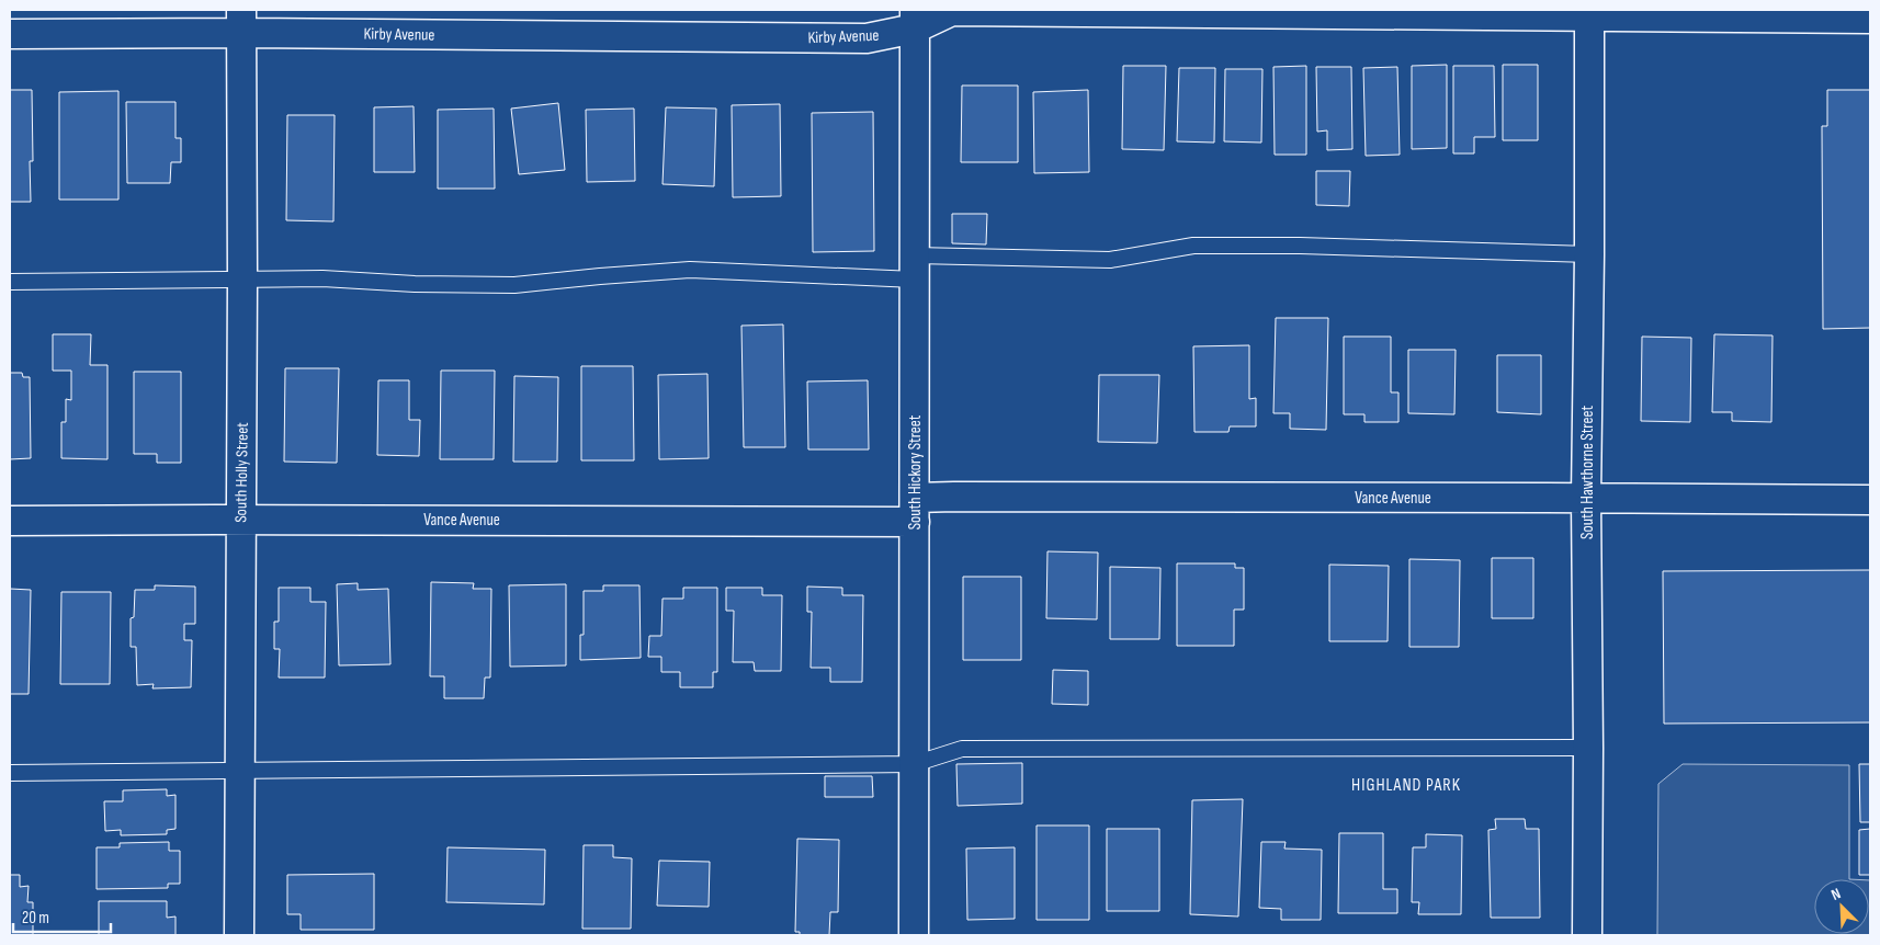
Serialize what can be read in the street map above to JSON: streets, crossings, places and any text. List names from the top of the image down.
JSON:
{
  "streets": {
    "street": [
      "Kirby Avenue",
      "South Holly Street",
      "South Hickory Street",
      "South Hawthorne Street",
      "Vance Avenue"
    ]
  },
  "crossings": [
    ["Kirby Avenue", "South Holly Street"],
    ["Kirby Avenue", "South Hickory Street"],
    ["Kirby Avenue", "South Hawthorne Street"],
    ["South Holly Street", "Vance Avenue"],
    ["South Hickory Street", "Vance Avenue"],
    ["South Hawthorne Street", "Vance Avenue"]
  ],
  "districts": ["HIGHLAND PARK"],
  "scale_bar": "20 m",
  "north": "top left"
}
